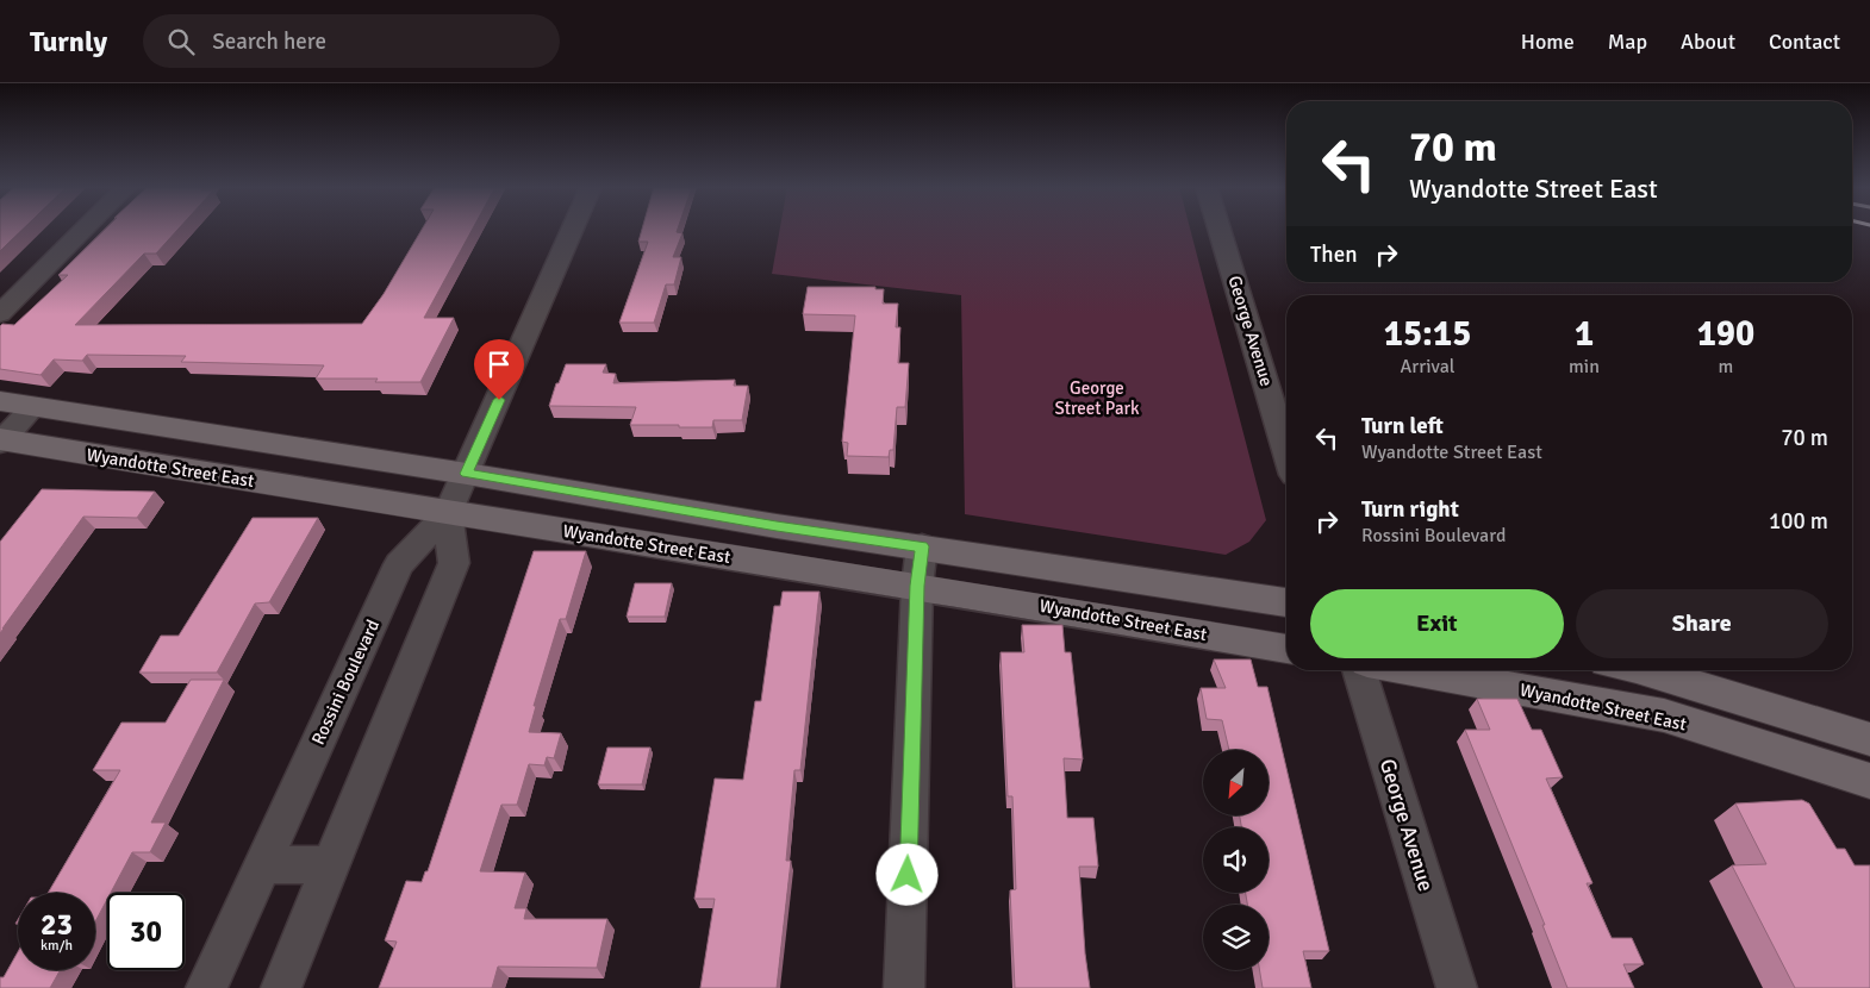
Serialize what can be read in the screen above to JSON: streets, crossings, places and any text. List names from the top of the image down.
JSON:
{
  "streets": {
    "main road": ["Wyandotte Street East"],
    "street": ["George Avenue", "Rossini Boulevard"]
  },
  "crossings": [
    ["Wyandotte Street East", "Rossini Boulevard"]
  ],
  "parks": ["George Street Park"],
  "north": "bottom left",
  "page": {
    "header": "Turnly",
    "search": "Search here",
    "nav": [
      "Home",
      "Map",
      "About",
      "Contact"
    ],
    "turn": ["70 m", "Wyandotte Street East"],
    "then": "Then",
    "eta": [
      "15:15",
      "Arrival",
      "1",
      "min",
      "190",
      "m"
    ],
    "list": [
      {
        "name": "Turn left",
        "note": "Wyandotte Street East",
        "value": "70 m"
      },
      {
        "name": "Turn right",
        "note": "Rossini Boulevard",
        "value": "100 m"
      }
    ],
    "buttons": ["Exit", "Share"],
    "speed": "23 km/h",
    "limit": "30"
  }
}
